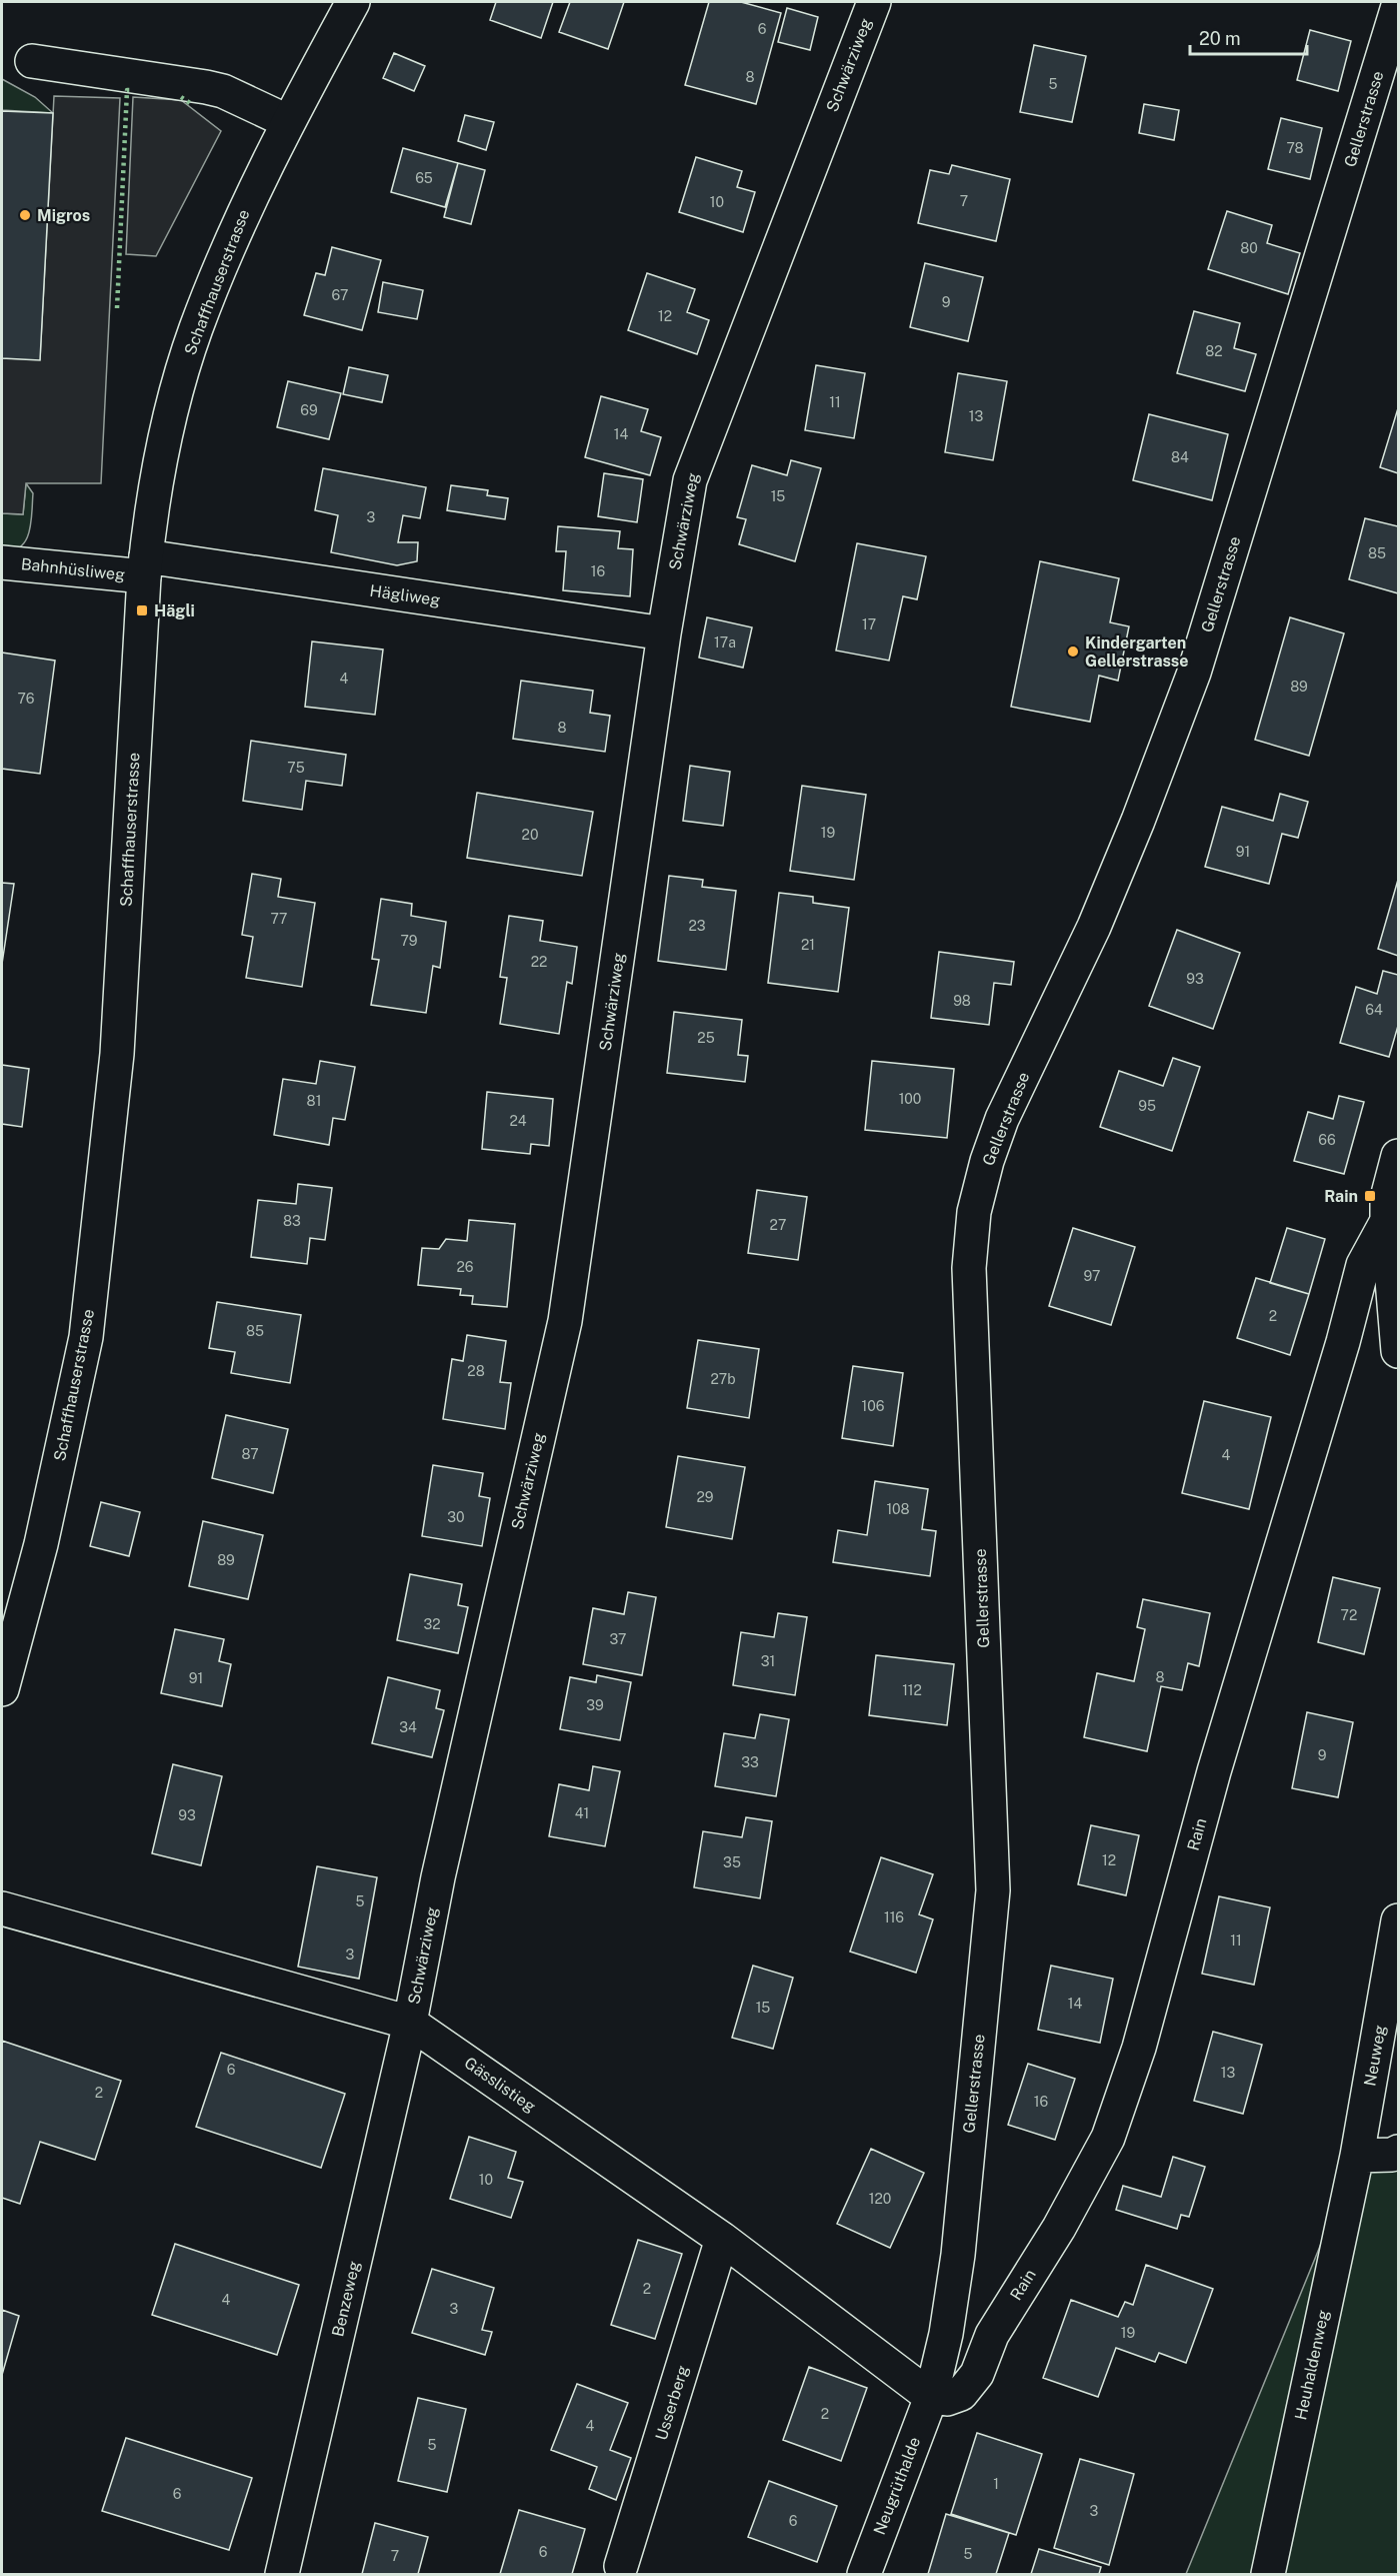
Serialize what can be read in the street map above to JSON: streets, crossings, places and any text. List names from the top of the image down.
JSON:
{
  "streets": {
    "street": [
      "Schwärziweg",
      "Gellerstrasse",
      "Schaffhauserstrasse",
      "Bahnhüsliweg",
      "Hägliweg",
      "Rain",
      "Neuweg",
      "Gässlistieg",
      "Benzeweg",
      "Heuhaldenweg",
      "Usserberg",
      "Neugrüthalde"
    ]
  },
  "crossings": [
    ["Schwärziweg", "Hägliweg"],
    ["Schwärziweg", "Gässlistieg"],
    ["Schwärziweg", "Benzeweg"],
    ["Gellerstrasse", "Rain"],
    ["Gellerstrasse", "Gässlistieg"],
    ["Gellerstrasse", "Neugrüthalde"],
    ["Schaffhauserstrasse", "Bahnhüsliweg"],
    ["Schaffhauserstrasse", "Hägliweg"],
    ["Bahnhüsliweg", "Hägliweg"],
    ["Rain", "Gässlistieg"],
    ["Rain", "Neugrüthalde"],
    ["Neuweg", "Heuhaldenweg"],
    ["Gässlistieg", "Benzeweg"],
    ["Gässlistieg", "Usserberg"],
    ["Gässlistieg", "Neugrüthalde"]
  ],
  "places": {
    "other": ["Migros", "Kindergarten Gellerstrasse"],
    "transit": ["Hägli", "Rain"]
  },
  "house_numbers": [
    "6",
    "8",
    "5",
    "78",
    "65",
    "7",
    "10",
    "80",
    "67",
    "9",
    "12",
    "82",
    "11",
    "69",
    "13",
    "14",
    "84",
    "15",
    "3",
    "85",
    "16",
    "17",
    "17a",
    "4",
    "89",
    "76",
    "8",
    "75",
    "19",
    "20",
    "91",
    "77",
    "23",
    "79",
    "21",
    "22",
    "93",
    "98",
    "64",
    "25",
    "100",
    "81",
    "95",
    "24",
    "66",
    "83",
    "27",
    "26",
    "97",
    "2",
    "85",
    "28",
    "27b",
    "106",
    "87",
    "4",
    "29",
    "108",
    "30",
    "89",
    "72",
    "32",
    "37",
    "31",
    "8",
    "91",
    "112",
    "39",
    "34",
    "9",
    "33",
    "41",
    "93",
    "12",
    "35",
    "5",
    "116",
    "11",
    "3",
    "14",
    "15",
    "6",
    "13",
    "2",
    "16",
    "10",
    "120",
    "2",
    "4",
    "3",
    "19",
    "2",
    "4",
    "5",
    "1",
    "6",
    "3",
    "6",
    "6",
    "5",
    "7"
  ],
  "scale_bar": "20 m"
}
